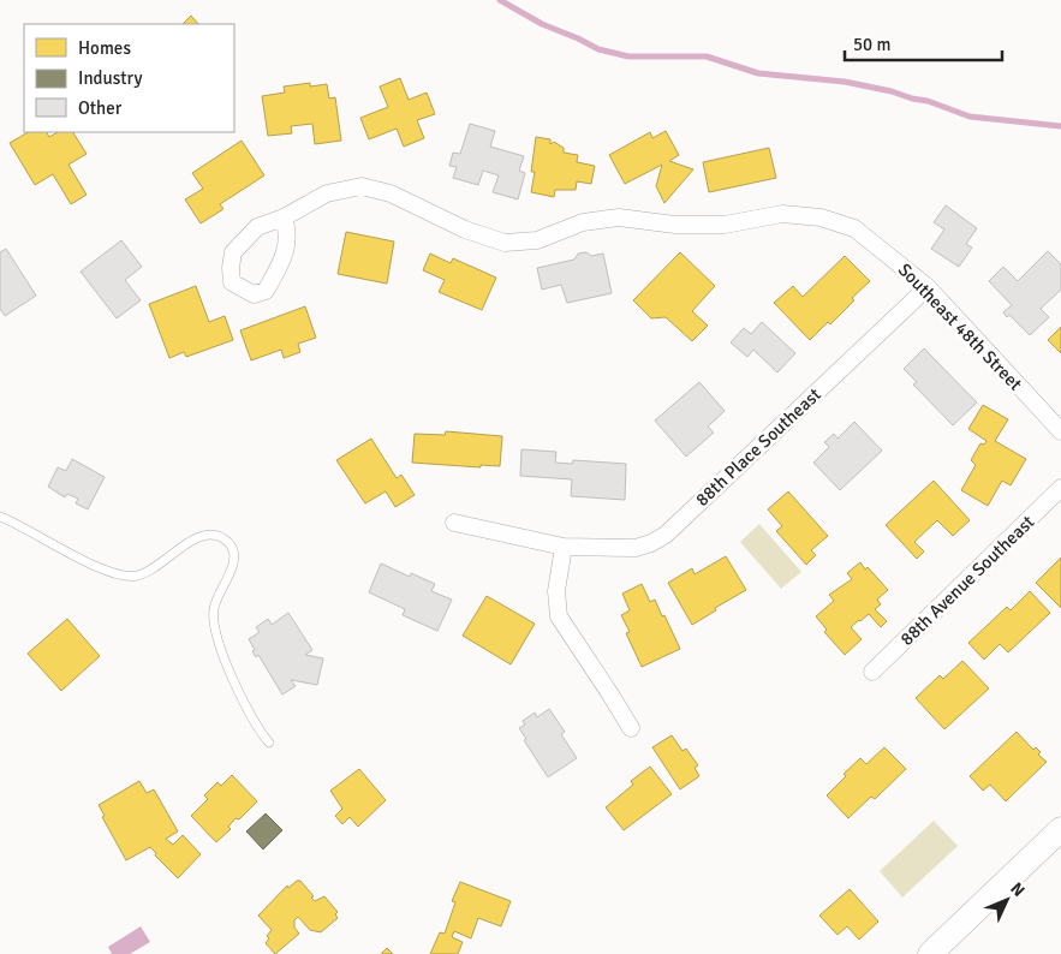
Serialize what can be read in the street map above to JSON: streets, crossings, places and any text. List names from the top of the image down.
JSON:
{
  "streets": {
    "street": ["Southeast 48th Street", "88th Place Southeast", "88th Avenue Southeast"]
  },
  "crossings": [
    ["Southeast 48th Street", "88th Place Southeast"]
  ],
  "legend": ["Homes", "Industry", "Other"],
  "scale_bar": "50 m",
  "north": "top right"
}
